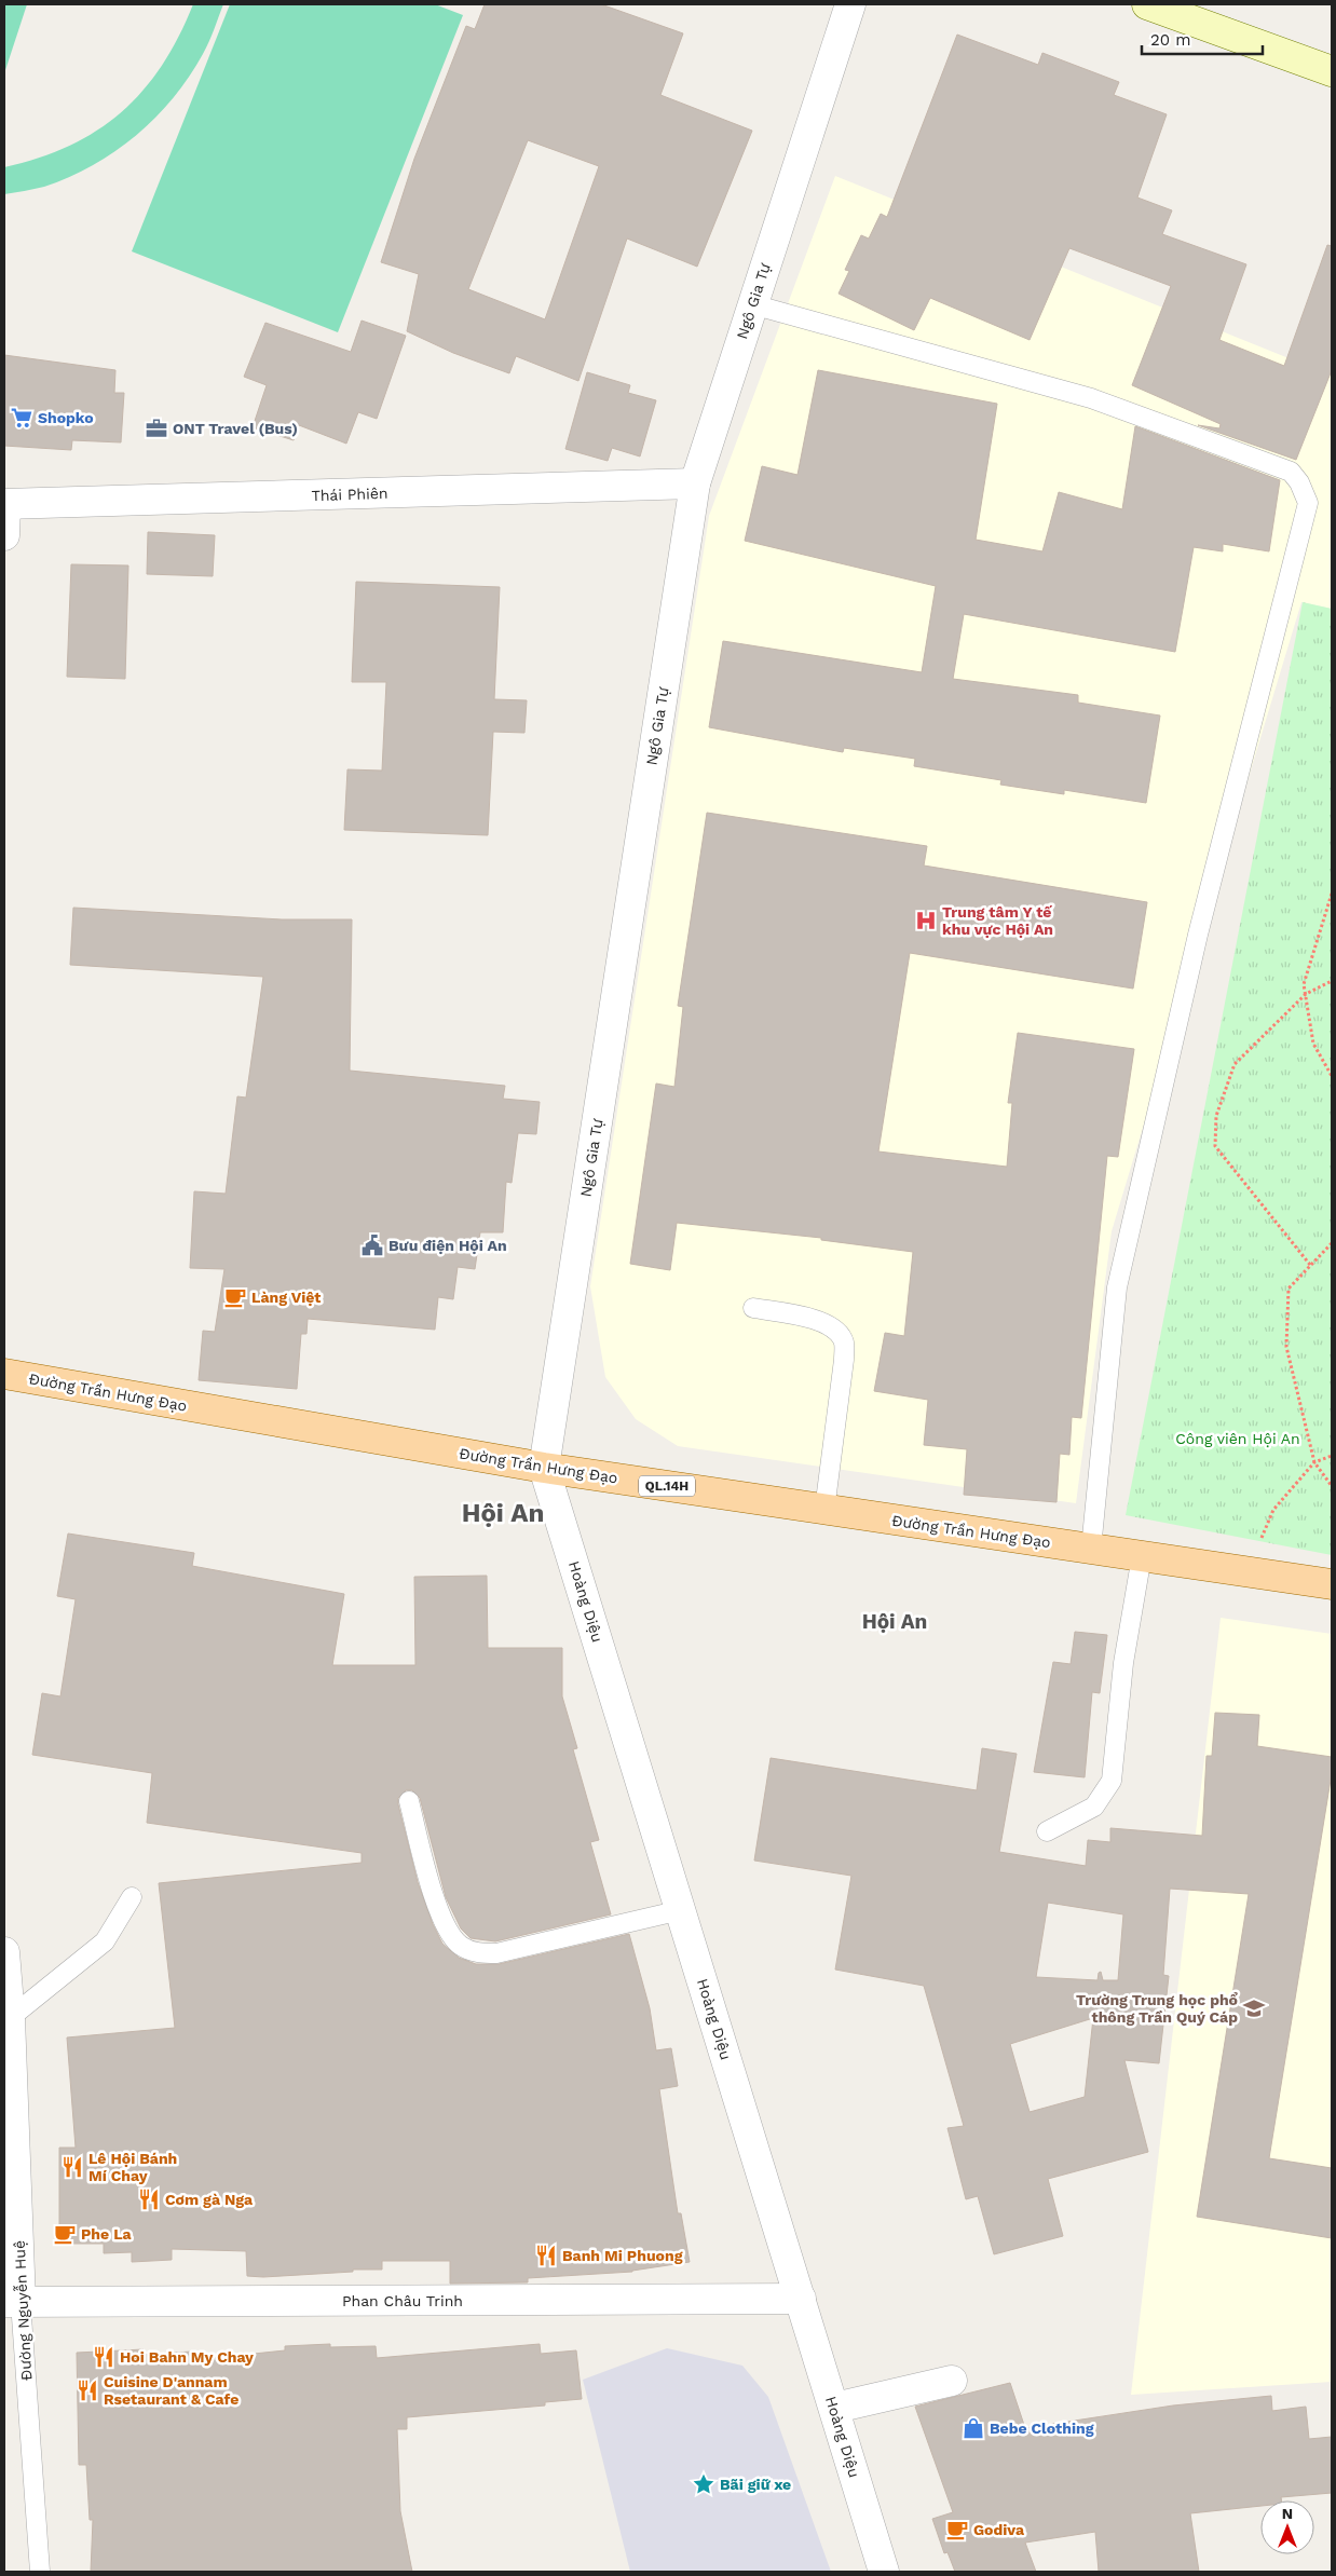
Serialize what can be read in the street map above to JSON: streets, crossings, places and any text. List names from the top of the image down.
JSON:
{
  "streets": {
    "main road": ["Đường Trần Hưng Đạo", "QL.14H"],
    "street": [
      "Ngô Gia Tự",
      "Thái Phiên",
      "Hoàng Diệu",
      "Phan Châu Trinh",
      "Đường Nguyễn Huệ"
    ]
  },
  "crossings": [
    ["Ngô Gia Tự", "Thái Phiên"],
    ["Ngô Gia Tự", "Đường Trần Hưng Đạo"],
    ["Ngô Gia Tự", "Hoàng Diệu"],
    ["Đường Trần Hưng Đạo", "Hoàng Diệu"],
    ["Hoàng Diệu", "Phan Châu Trinh"],
    ["Phan Châu Trinh", "Đường Nguyễn Huệ"]
  ],
  "districts": ["Hội An", "Hội An"],
  "parks": ["Công viên Hội An"],
  "places": {
    "supermarket": ["Shopko"],
    "office": ["ONT Travel (Bus)"],
    "hospital": ["Trung tâm Y tế khu vực Hội An"],
    "public building": ["Bưu điện Hội An"],
    "cafe": ["Làng Việt", "Phe La", "Godiva"],
    "school or university": ["Trường Trung học phổ thông Trần Quý Cáp"],
    "restaurant": [
      "Lê Hội Bánh Mí Chay",
      "Cơm gà Nga",
      "Banh Mi Phuong",
      "Hoi Bahn My Chay",
      "Cuisine D'annam Rsetaurant & Cafe"
    ],
    "shop": ["Bebe Clothing"],
    "place": ["Bãi giữ xe"]
  },
  "scale_bar": "20 m",
  "north": "top"
}
